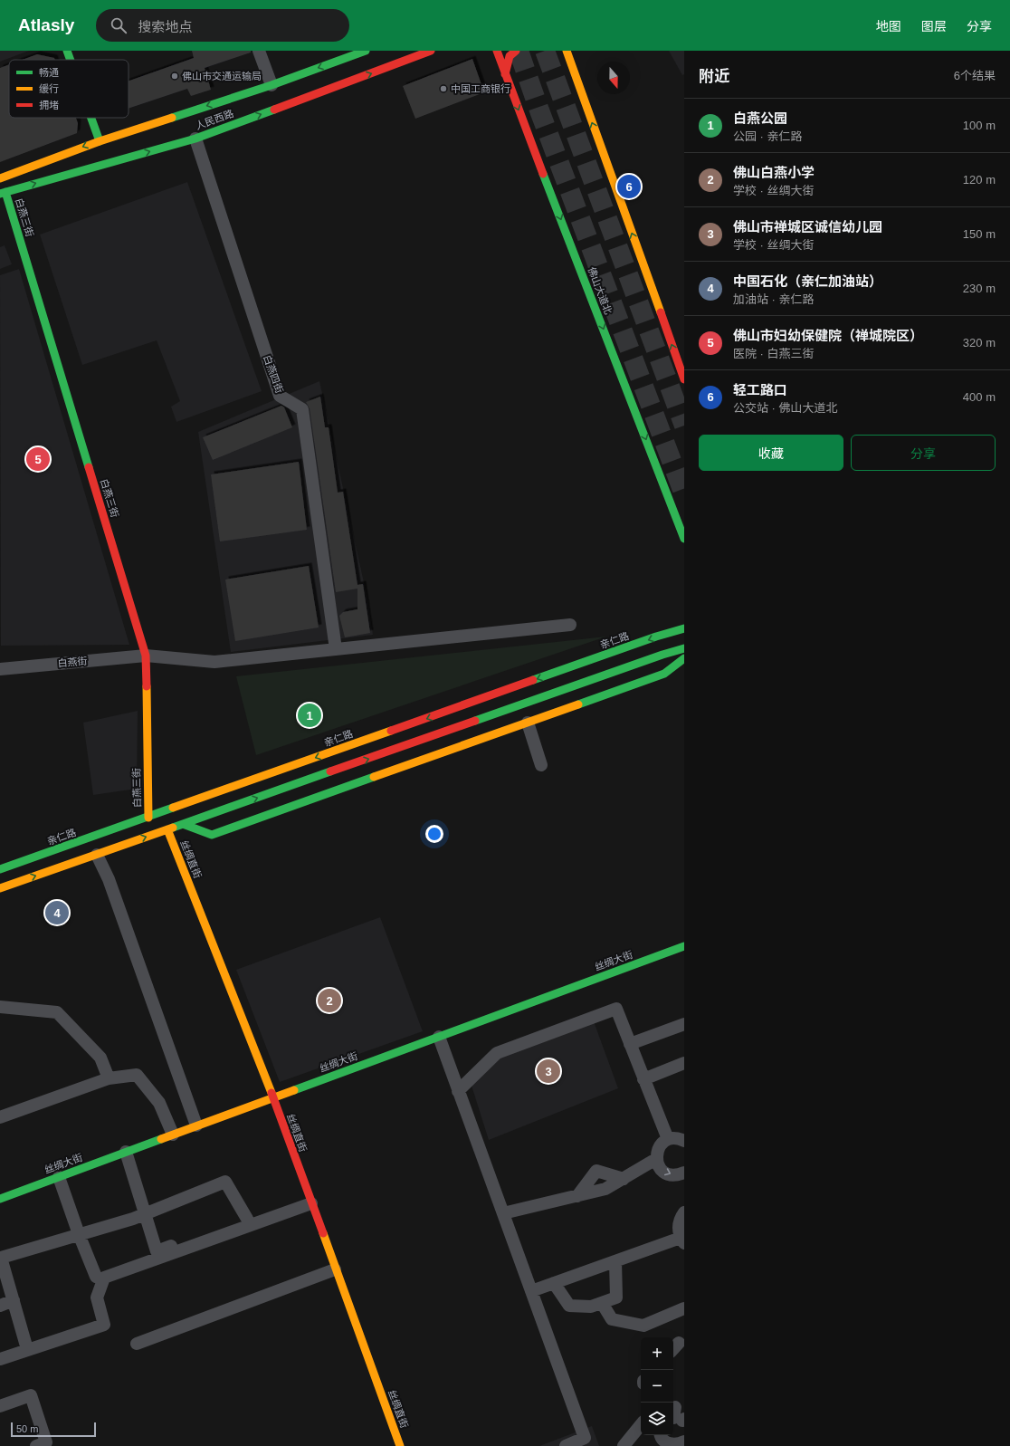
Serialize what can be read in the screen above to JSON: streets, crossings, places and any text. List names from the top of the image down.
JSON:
{
  "streets": {
    "main road": [
      "人民西路",
      "白燕三街",
      "佛山大道北",
      "亲仁路",
      "丝绸直街",
      "丝绸大街"
    ],
    "street": ["白燕四街", "白燕街"]
  },
  "crossings": [
    ["人民西路", "白燕三街"],
    ["人民西路", "白燕四街"],
    ["白燕三街", "亲仁路"],
    ["白燕三街", "白燕街"],
    ["白燕四街", "白燕街"],
    ["丝绸直街", "丝绸大街"]
  ],
  "places": ["佛山市交通运输局", "中国工商银行"],
  "legend": ["畅通", "缓行", "拥堵"],
  "scale_bar": "50 m",
  "north": "bottom",
  "page": {
    "header": "Atlasly",
    "search": "搜索地点",
    "nav": ["地图", "图层", "分享"],
    "heading": ["附近", "6个结果"],
    "list": [
      {
        "mark": "1",
        "name": "白燕公园",
        "note": "公园 · 亲仁路",
        "value": "100 m"
      },
      {
        "mark": "2",
        "name": "佛山白燕小学",
        "note": "学校 · 丝绸大街",
        "value": "120 m"
      },
      {
        "mark": "3",
        "name": "佛山市禅城区诚信幼儿园",
        "note": "学校 · 丝绸大街",
        "value": "150 m"
      },
      {
        "mark": "4",
        "name": "中国石化（亲仁加油站）",
        "note": "加油站 · 亲仁路",
        "value": "230 m"
      },
      {
        "mark": "5",
        "name": "佛山市妇幼保健院（禅城院区）",
        "note": "医院 · 白燕三街",
        "value": "320 m"
      },
      {
        "mark": "6",
        "name": "轻工路口",
        "note": "公交站 · 佛山大道北",
        "value": "400 m"
      }
    ],
    "pins": [
      "6",
      "5",
      "1",
      "4",
      "2",
      "3"
    ],
    "buttons": ["收藏", "分享"],
    "map_buttons": ["+", "−"],
    "scale": "50 m"
  }
}
